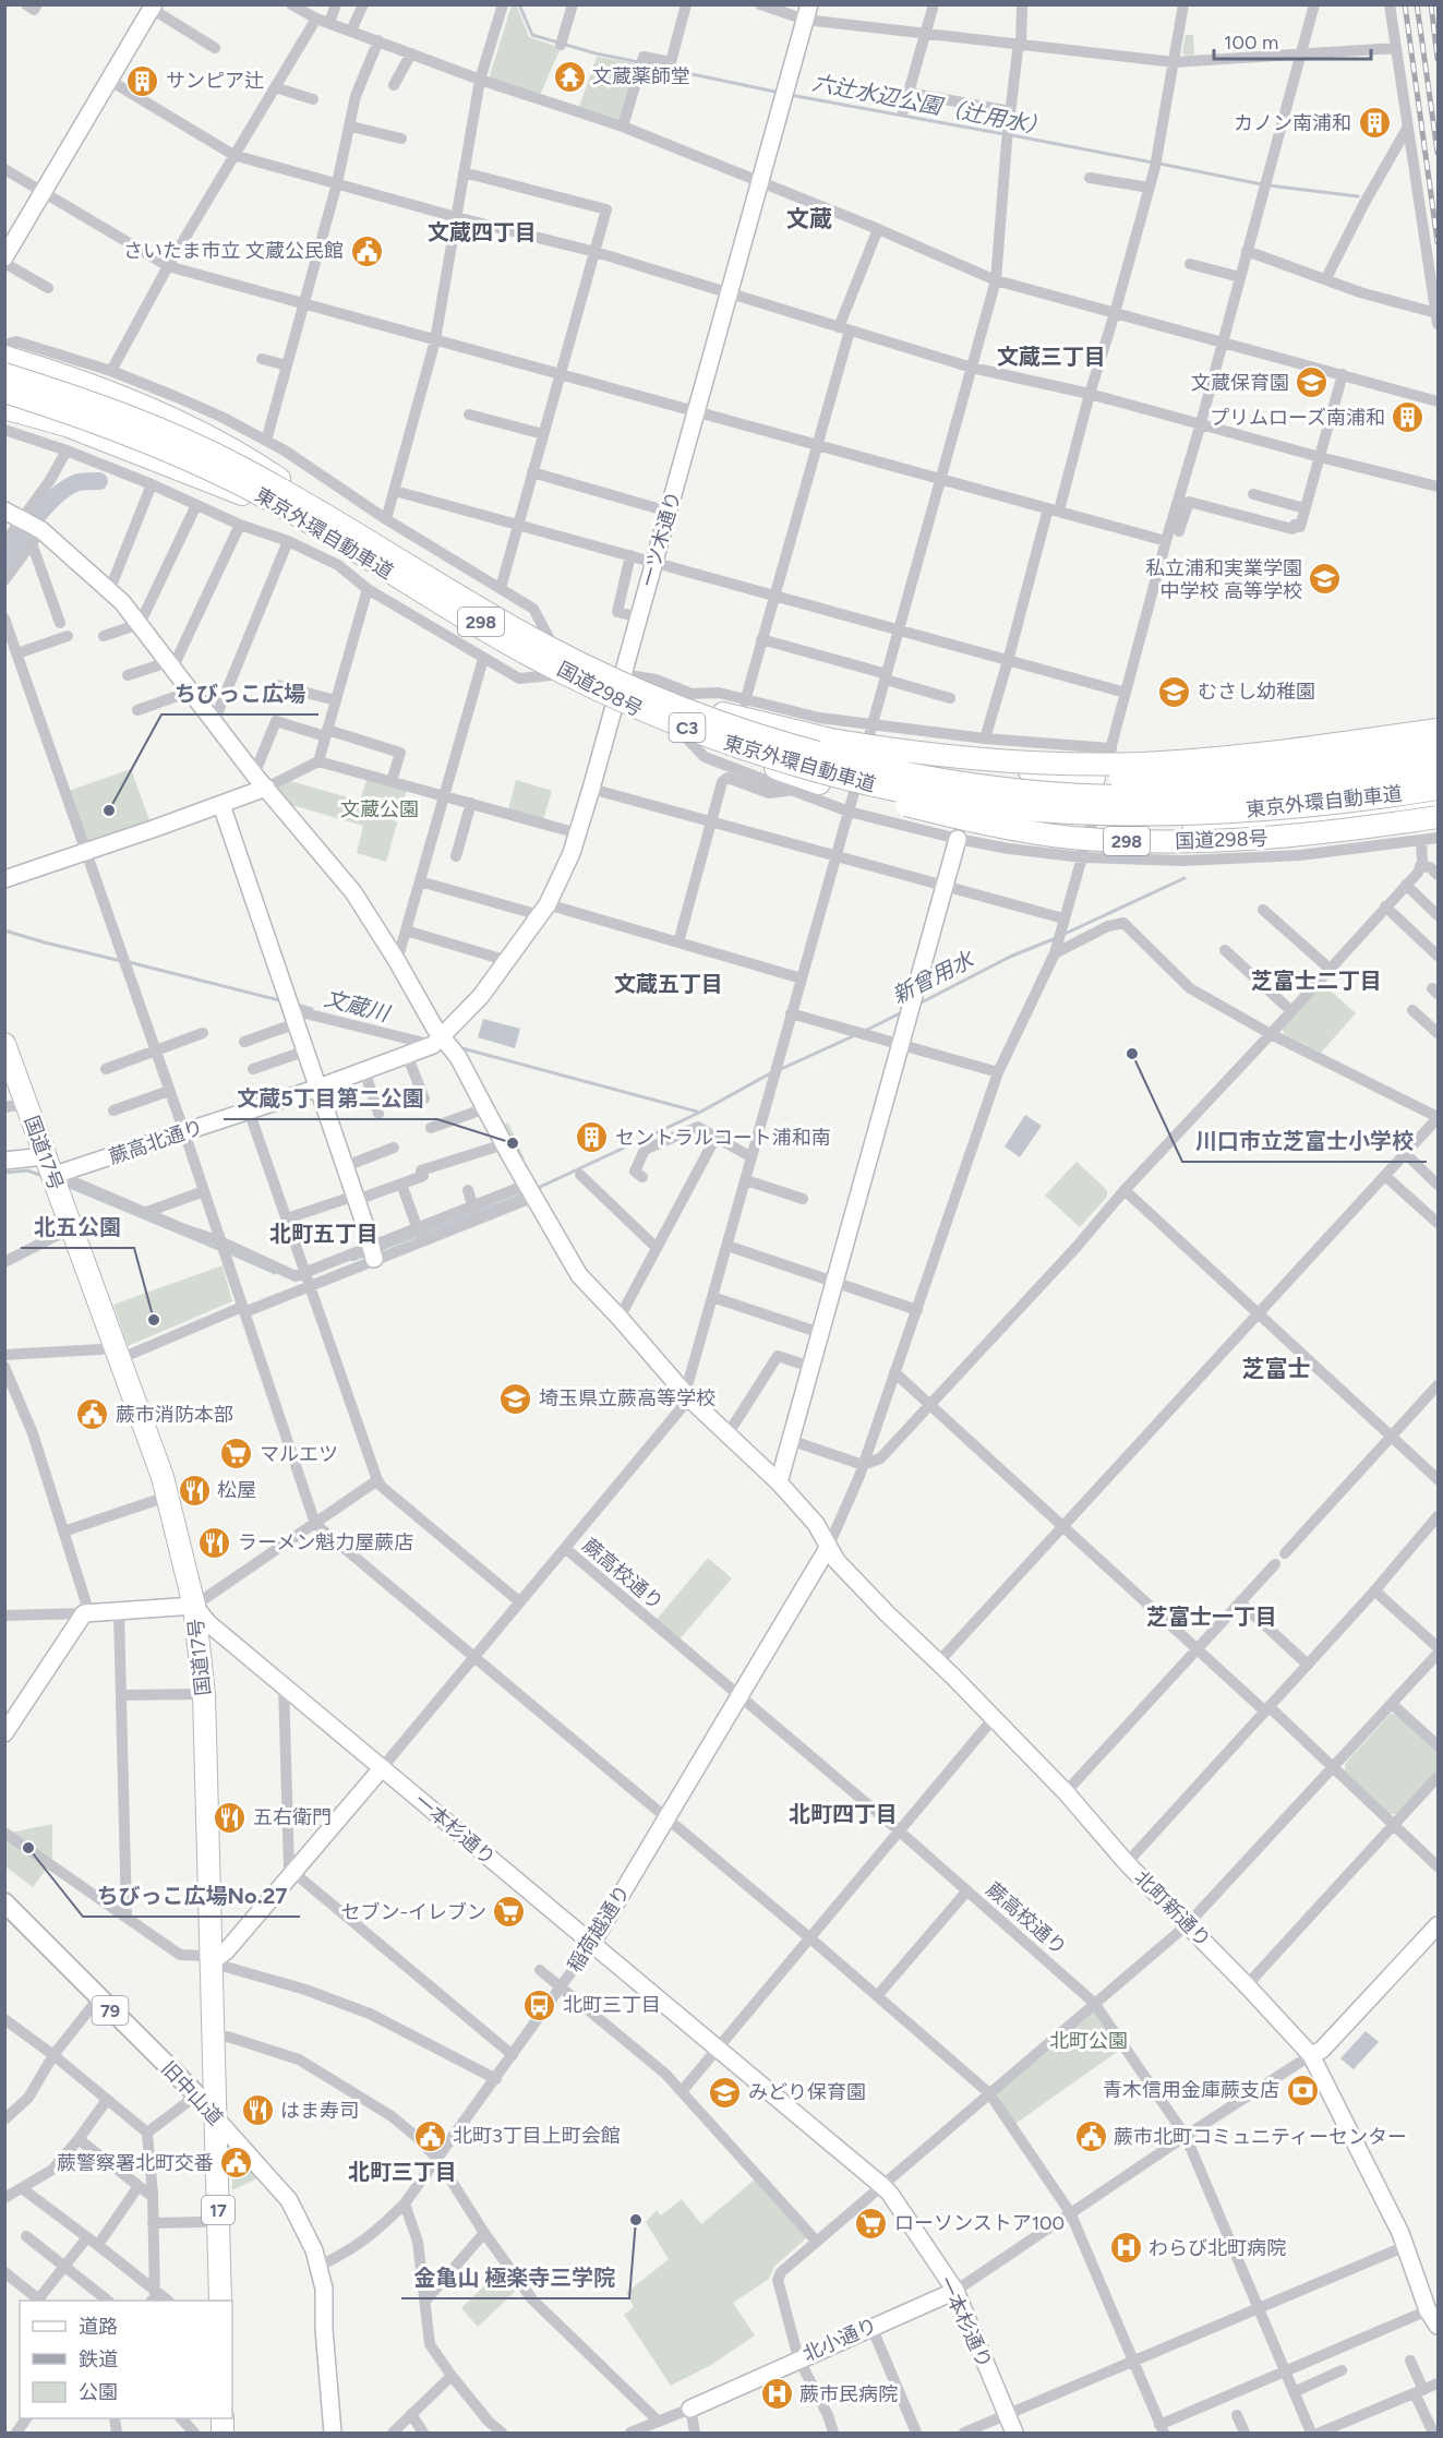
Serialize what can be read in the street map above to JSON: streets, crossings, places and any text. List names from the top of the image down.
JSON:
{
  "streets": {
    "highway": [
      "東京外環自動車道",
      "298",
      "国道298号",
      "C3",
      "国道17号",
      "17"
    ],
    "main road": ["79", "旧中山道"],
    "street": [
      "一ツ木通り",
      "蕨高北通り",
      "蕨高校通り",
      "一本杉通り",
      "北町新通り",
      "稲荷越通り",
      "北小通り"
    ]
  },
  "crossings": [
    ["一ツ木通り", "国道298号"],
    ["一ツ木通り", "蕨高北通り"],
    ["一ツ木通り", "北町新通り"],
    ["蕨高北通り", "国道17号"],
    ["蕨高北通り", "北町新通り"],
    ["国道17号", "一本杉通り"],
    ["国道17号", "旧中山道"],
    ["蕨高校通り", "稲荷越通り"],
    ["一本杉通り", "稲荷越通り"],
    ["一本杉通り", "北小通り"],
    ["北町新通り", "稲荷越通り"],
    ["稲荷越通り", "旧中山道"]
  ],
  "districts": [
    "文蔵",
    "文蔵四丁目",
    "文蔵三丁目",
    "芝富士二丁目",
    "文蔵五丁目",
    "北町五丁目",
    "芝富士",
    "芝富士一丁目",
    "北町四丁目",
    "北町三丁目"
  ],
  "water": ["六辻水辺公園（辻用水）", "新曾用水", "文蔵川"],
  "parks": ["文蔵公園", "北町公園"],
  "places": {
    "temple": ["文蔵薬師堂"],
    "building": [
      "サンピア辻",
      "カノン南浦和",
      "プリムローズ南浦和",
      "セントラルコート浦和南"
    ],
    "public building": [
      "さいたま市立 文蔵公民館",
      "蕨市消防本部",
      "北町3丁目上町会館",
      "蕨市北町コミュニティーセンター",
      "蕨警察署北町交番"
    ],
    "school or university": [
      "文蔵保育園",
      "私立浦和実業学園 中学校 高等学校",
      "むさし幼稚園",
      "埼玉県立蕨高等学校",
      "みどり保育園"
    ],
    "other": [
      "ちびっこ広場",
      "川口市立芝富士小学校",
      "文蔵5丁目第二公園",
      "北五公園",
      "ちびっこ広場No.27",
      "金亀山 極楽寺三学院"
    ],
    "supermarket": ["マルエツ", "セブン-イレブン", "ローソンストア100"],
    "restaurant": [
      "松屋",
      "ラーメン魁力屋蕨店",
      "五右衛門",
      "はま寿司"
    ],
    "bus stop": ["北町三丁目"],
    "bank": ["青木信用金庫蕨支店"],
    "hospital": ["わらび北町病院", "蕨市民病院"]
  },
  "legend": ["道路", "鉄道", "公園"],
  "scale_bar": "100 m"
}
